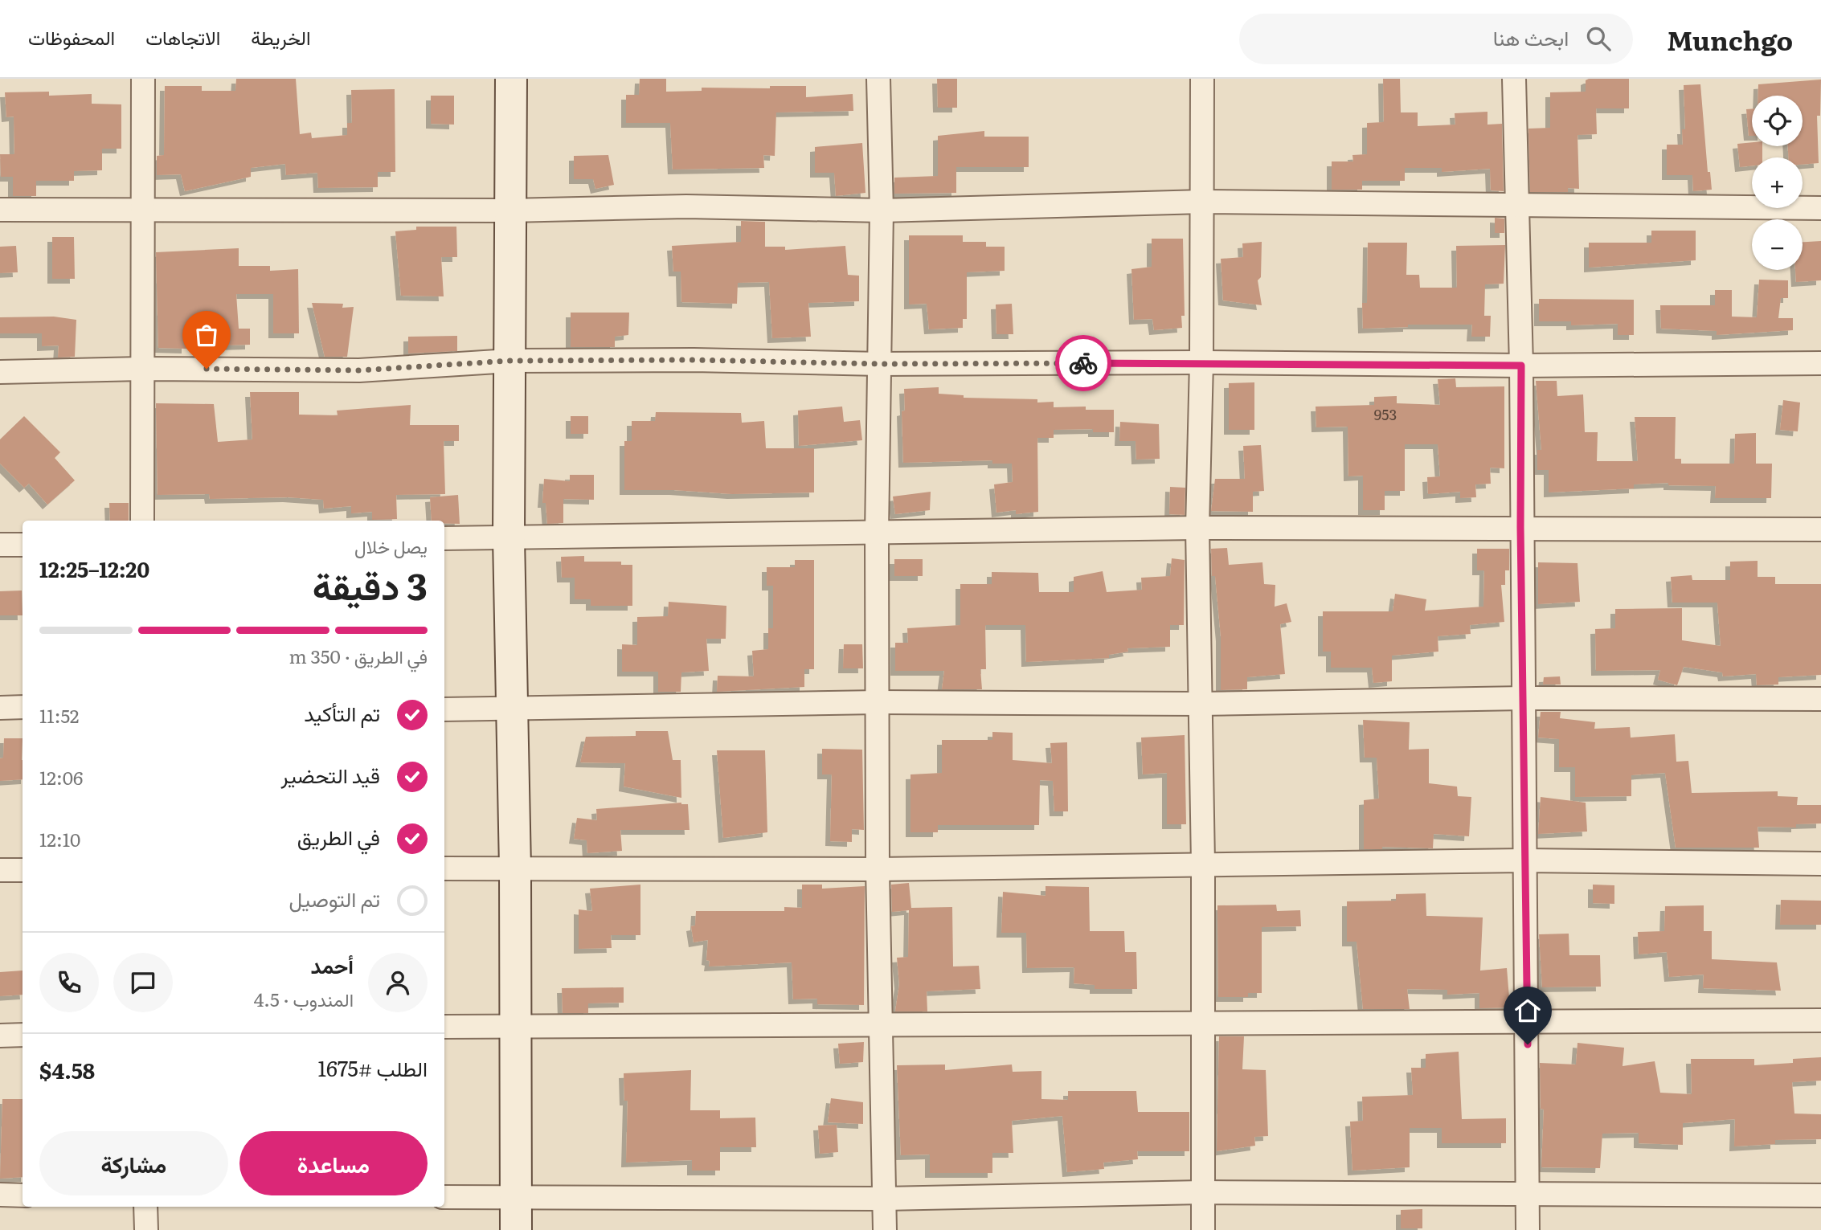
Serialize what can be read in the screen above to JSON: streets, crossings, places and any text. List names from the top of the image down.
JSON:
{
  "house_numbers": ["953"],
  "page": {
    "header": "Munchgo",
    "search": "ابحث هنا",
    "nav": ["الخريطة", "الاتجاهات", "المحفوظات"],
    "map_buttons": ["+", "−"],
    "heading": ["3 دقيقة", "يصل خلال", "12:20–12:25"],
    "panel": [
      "أحمد",
      "المندوب · 4.5",
      "الطلب #1675",
      "$4.58"
    ],
    "bar": "في الطريق · 350 m",
    "list": [
      ["تم التأكيد", "11:52"],
      ["قيد التحضير", "12:06"],
      ["في الطريق", "12:10"],
      "تم التوصيل"
    ],
    "buttons": ["مساعدة", "مشاركة"]
  }
}
